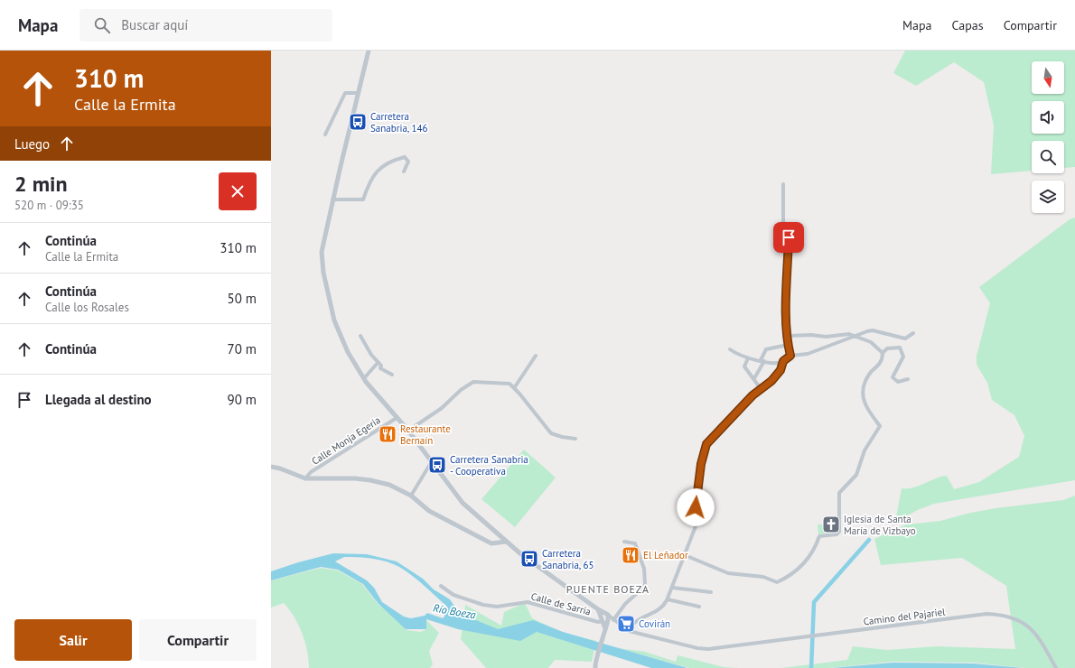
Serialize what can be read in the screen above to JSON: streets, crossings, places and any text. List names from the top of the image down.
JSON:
{
  "streets": {
    "street": ["Calle Monja Egeria", "Calle de Sarria", "Camino del Pajariel"]
  },
  "districts": ["PUENTE BOEZA"],
  "water": ["Río Boeza"],
  "places": {
    "bus stop": ["Carretera Sanabria, 146", "Carretera Sanabria - Cooperativa", "Carretera Sanabria, 65"],
    "restaurant": ["Restaurante Bernaín", "El Leñador"],
    "church": ["Iglesia de Santa María de Vizbayo"],
    "supermarket": ["Covirán"]
  },
  "north": "bottom",
  "page": {
    "header": "Mapa",
    "search": "Buscar aquí",
    "nav": ["Mapa", "Capas", "Compartir"],
    "turn": ["310 m", "Calle la Ermita"],
    "then": "Luego",
    "heading": ["2 min", "520 m · 09:35"],
    "list": [
      {
        "name": "Continúa",
        "note": "Calle la Ermita",
        "value": "310 m"
      },
      {
        "name": "Continúa",
        "note": "Calle los Rosales",
        "value": "50 m"
      },
      {
        "name": "Continúa",
        "value": "70 m"
      },
      {
        "name": "Llegada al destino",
        "value": "90 m"
      }
    ],
    "buttons": ["Salir", "Compartir"]
  }
}
